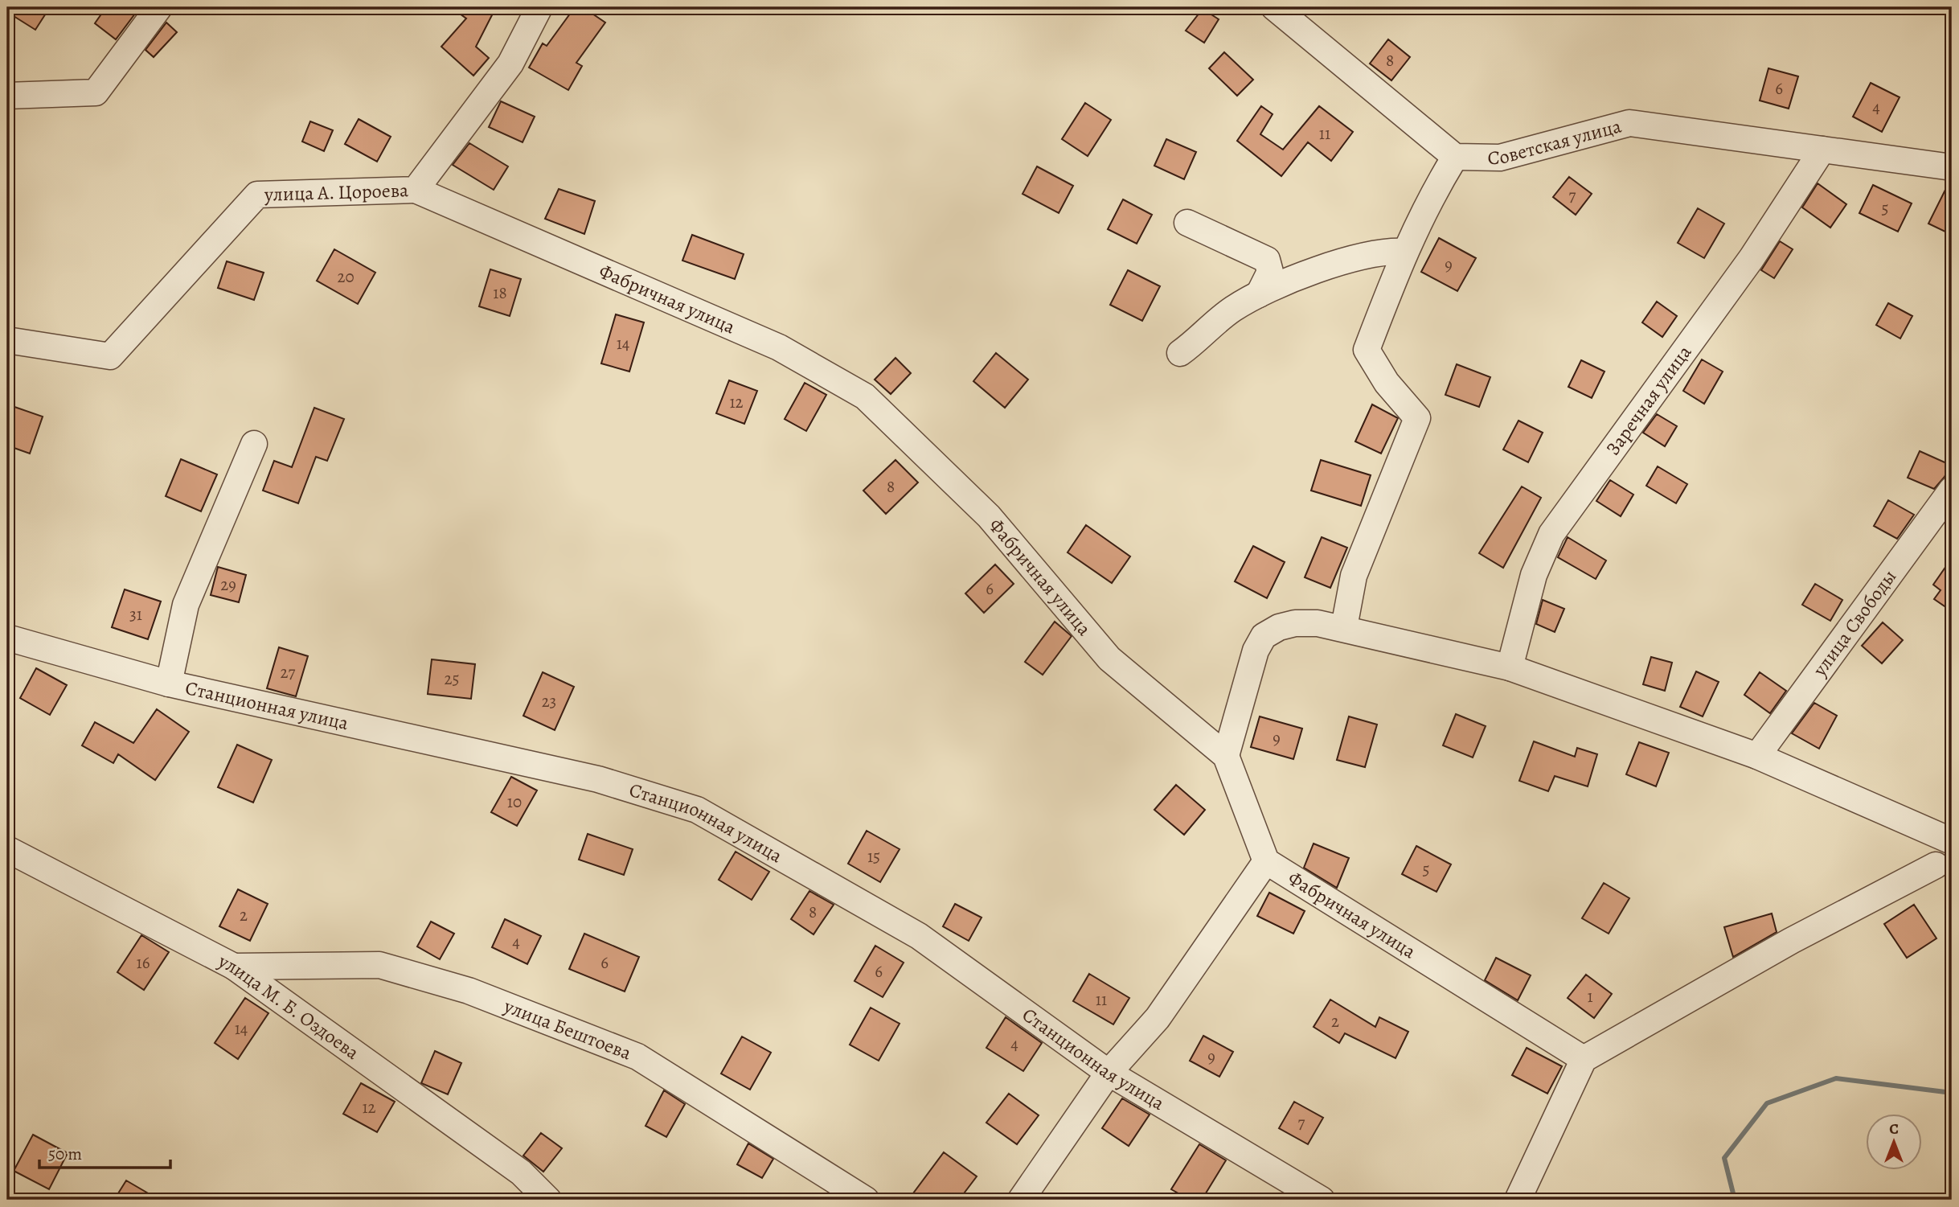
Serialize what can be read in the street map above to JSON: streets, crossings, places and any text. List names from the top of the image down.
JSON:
{
  "streets": {
    "street": [
      "Советская улица",
      "улица А. Цороева",
      "Фабричная улица",
      "Заречная улица",
      "улица Свободы",
      "Станционная улица",
      "улица М. Б. Оздоева",
      "улица Бештоева"
    ]
  },
  "crossings": [
    ["Советская улица", "Заречная улица"],
    ["улица А. Цороева", "Фабричная улица"],
    ["улица М. Б. Оздоева", "улица Бештоева"]
  ],
  "house_numbers": [
    "8",
    "6",
    "4",
    "11",
    "7",
    "5",
    "9",
    "20",
    "18",
    "14",
    "12",
    "8",
    "29",
    "6",
    "31",
    "27",
    "25",
    "23",
    "9",
    "10",
    "15",
    "5",
    "8",
    "2",
    "4",
    "16",
    "6",
    "6",
    "1",
    "11",
    "2",
    "14",
    "4",
    "9",
    "12",
    "7"
  ],
  "scale_bar": "50 m",
  "north": "top"
}
